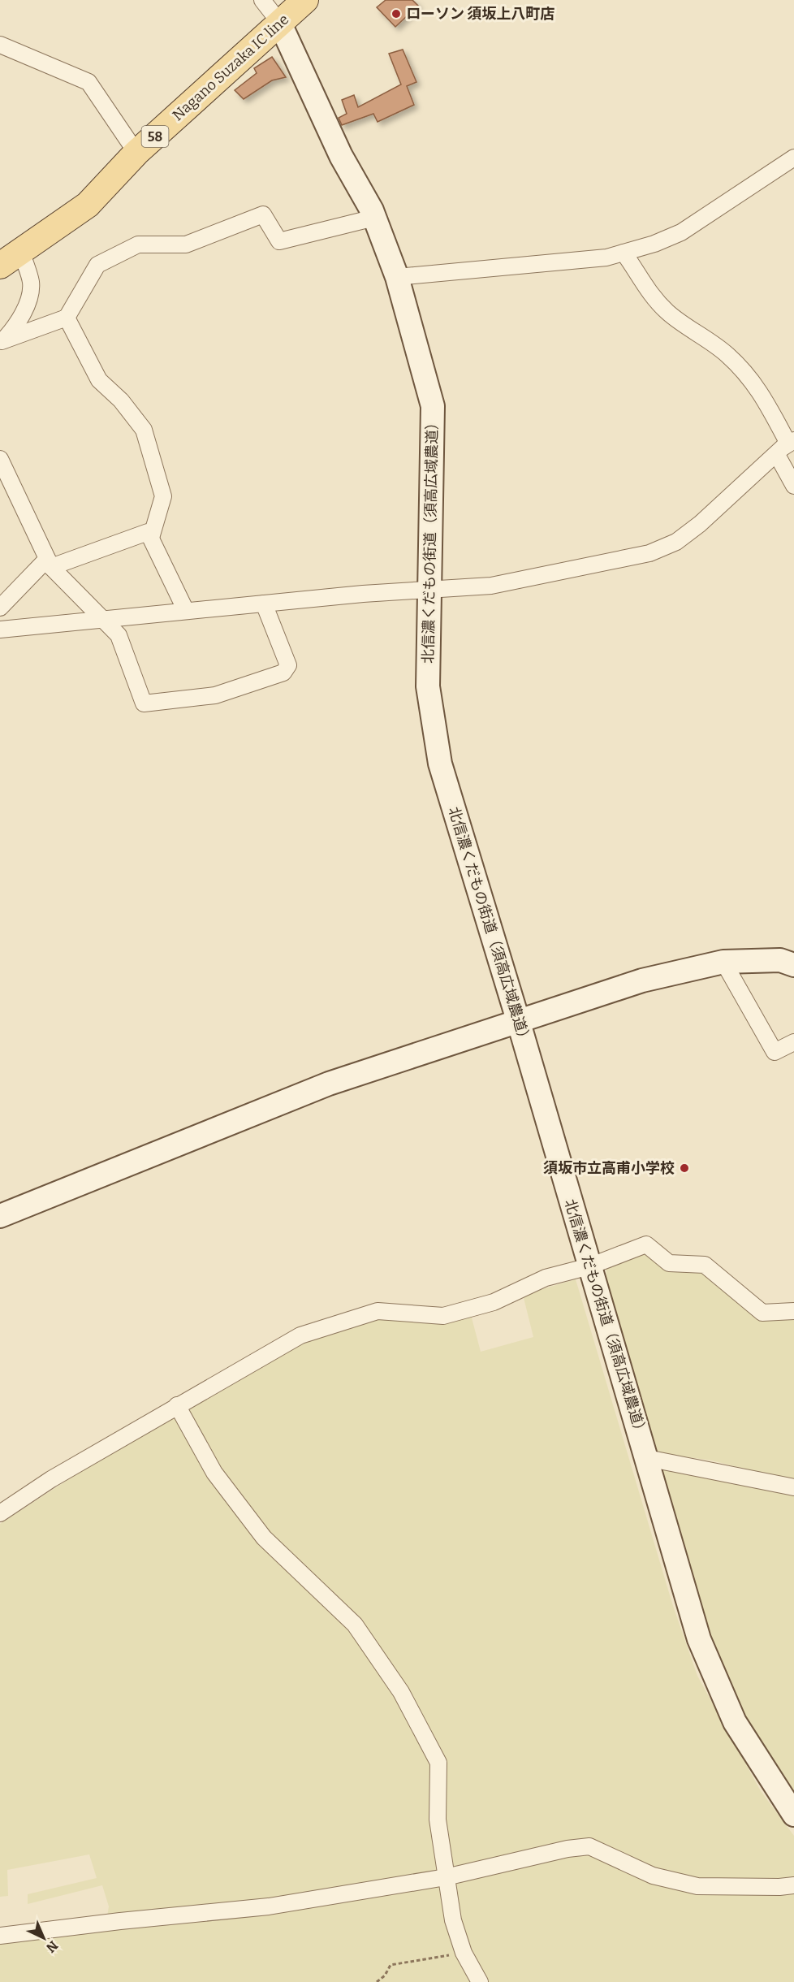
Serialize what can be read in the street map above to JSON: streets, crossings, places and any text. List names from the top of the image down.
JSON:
{
  "streets": {
    "main road": ["Nagano Suzaka IC line", "58"],
    "street": ["北信濃くだもの街道（須高広域農道）"]
  },
  "crossings": [
    ["Nagano Suzaka IC line", "北信濃くだもの街道（須高広域農道）"]
  ],
  "places": ["ローソン 須坂上八町店", "須坂市立高甫小学校"],
  "north": "bottom right"
}
